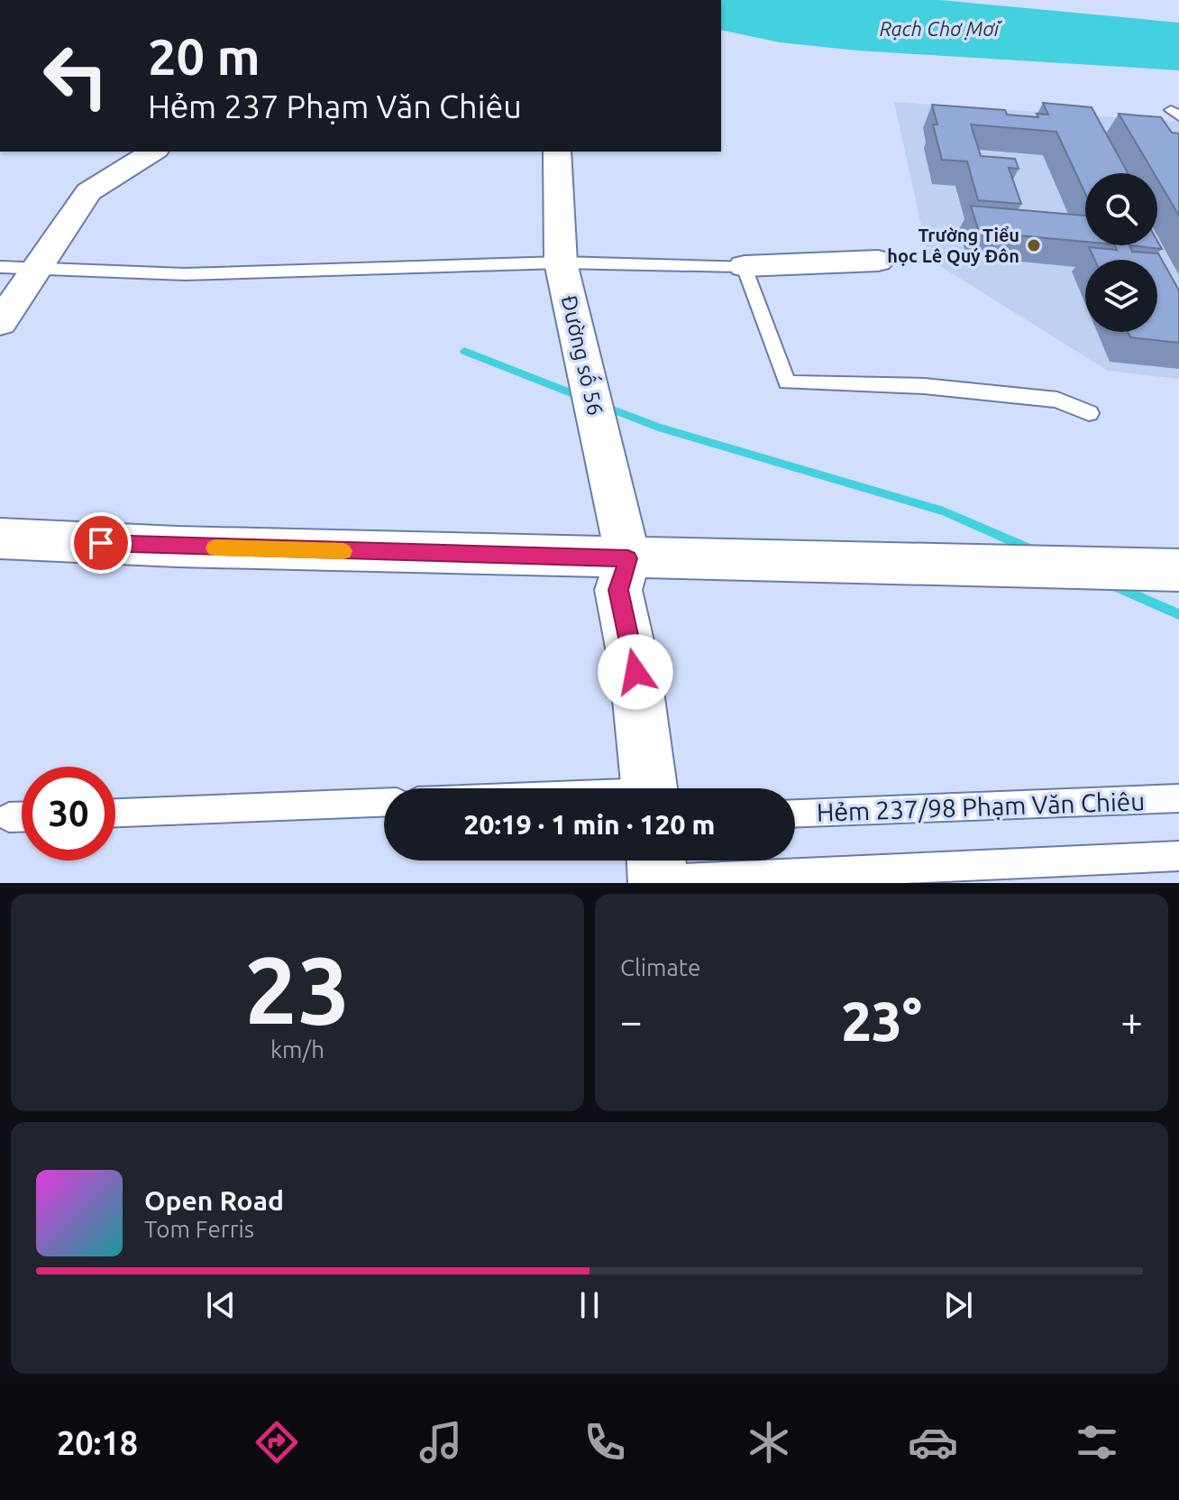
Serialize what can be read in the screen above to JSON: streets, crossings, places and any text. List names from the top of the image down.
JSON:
{
  "streets": {
    "street": ["Đường số 56"],
    "lane": ["Hẻm 237/98 Phạm Văn Chiêu"]
  },
  "water": ["Rạch Chợ Mới"],
  "places": ["Trường Tiểu học Lê Quý Đôn"],
  "page": {
    "turn": ["20 m", "Hẻm 237 Phạm Văn Chiêu"],
    "limit": "30",
    "trip": "20:19 · 1 min · 120 m",
    "tile": [
      ["23", "km/h"],
      "Climate"
    ],
    "heat": ["−", "23°", "+"],
    "song": ["Open Road", "Tom Ferris"],
    "tabs": "20:18"
  }
}
